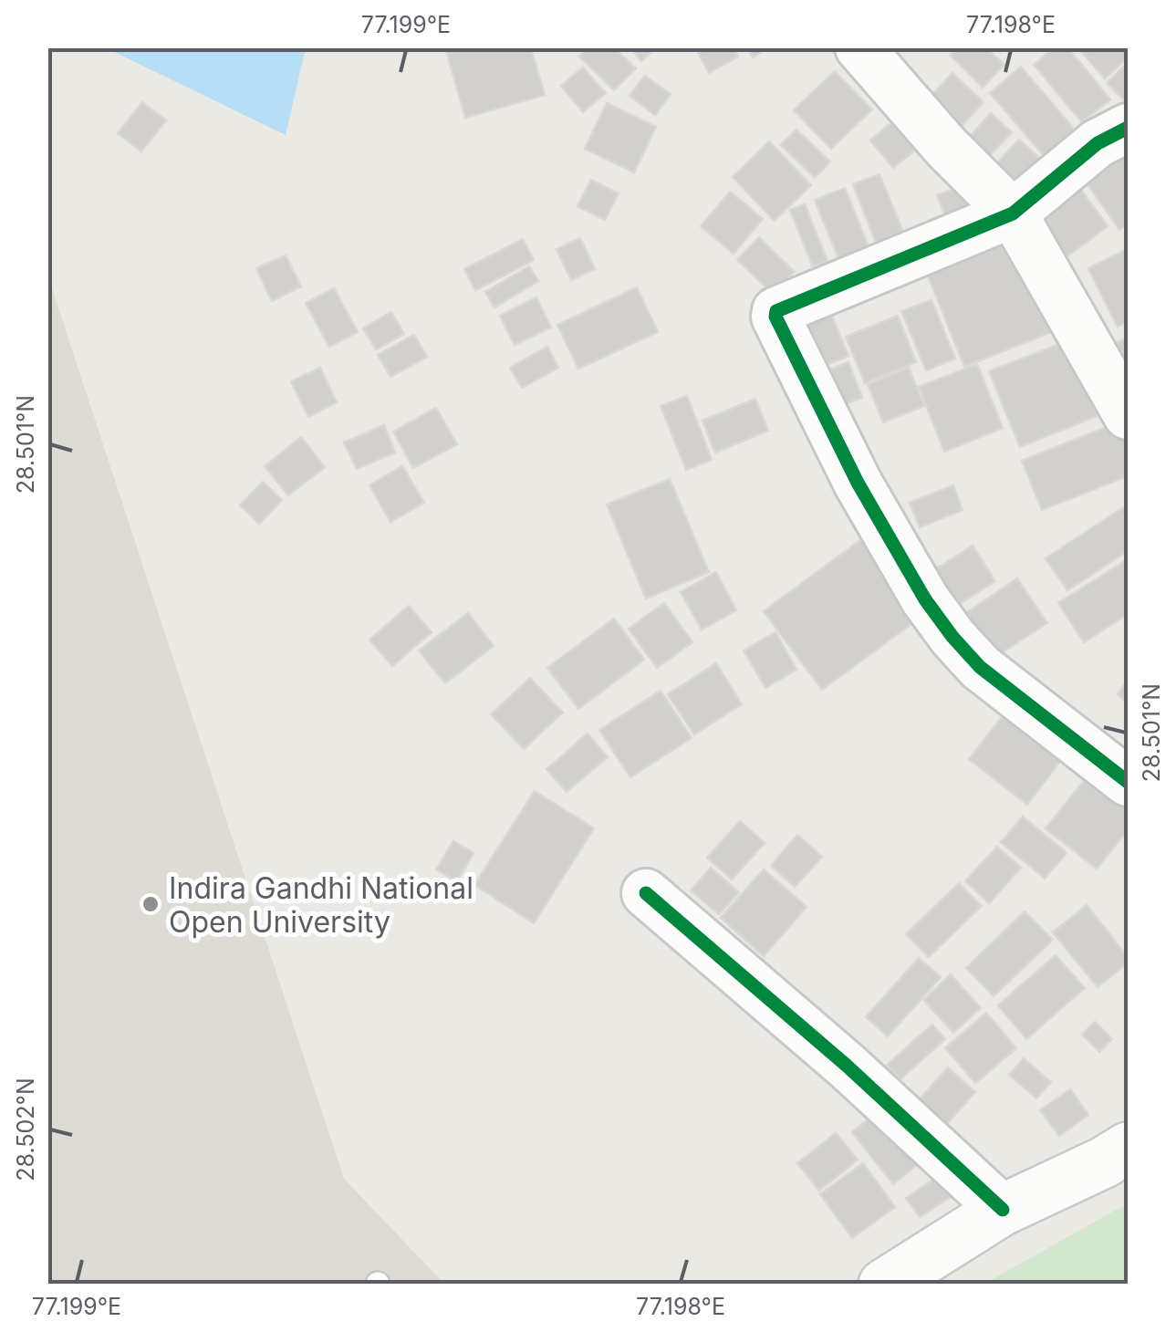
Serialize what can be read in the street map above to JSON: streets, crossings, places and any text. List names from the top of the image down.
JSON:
{
  "places": ["Indira Gandhi National Open University"],
  "coordinates": [
    "77.199°E",
    "77.198°E",
    "28.501°N",
    "28.502°N"
  ]
}
